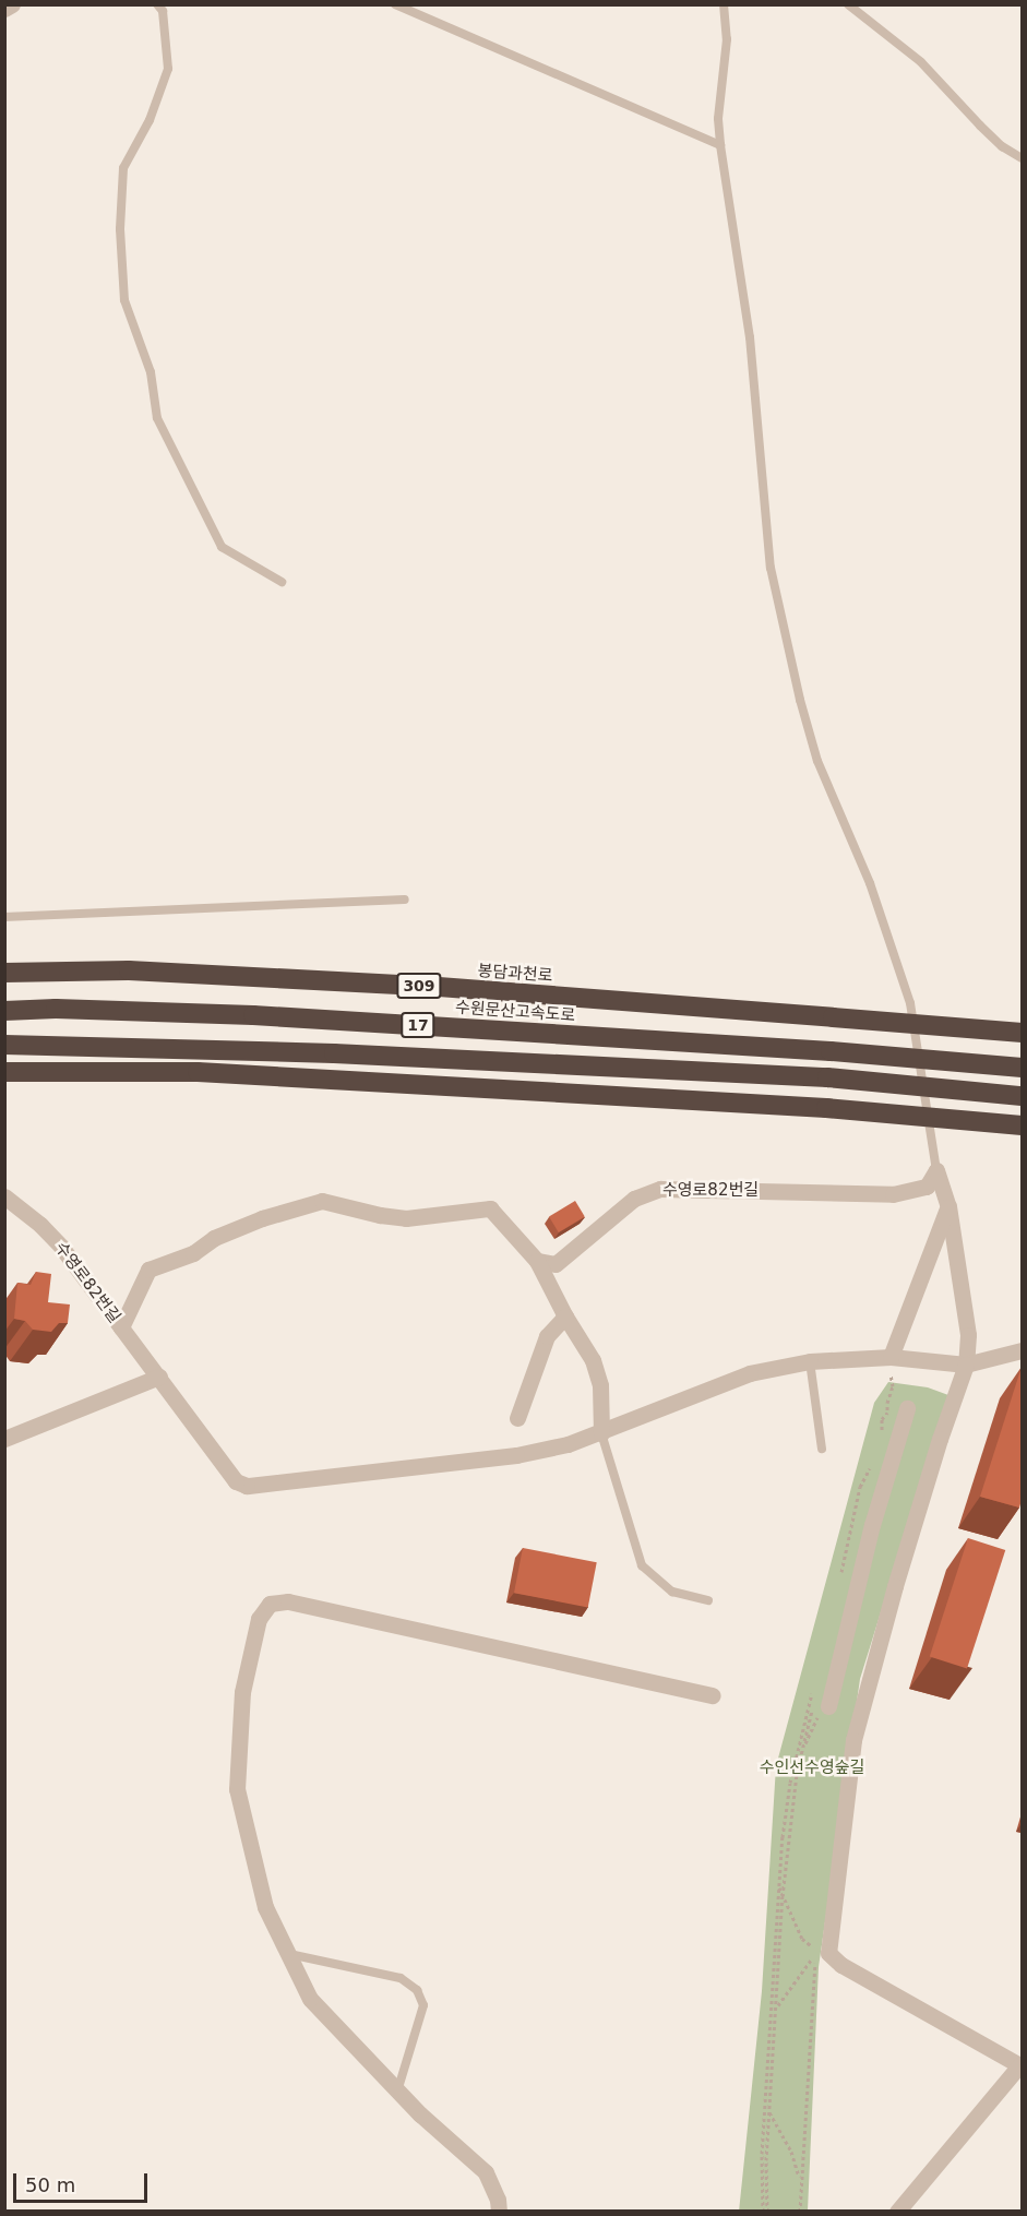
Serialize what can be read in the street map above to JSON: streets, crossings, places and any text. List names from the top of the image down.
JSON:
{
  "streets": {
    "highway": [
      "봉담과천로",
      "309",
      "수원문산고속도로",
      "17"
    ],
    "street": ["수영로82번길"]
  },
  "parks": ["수인선수영숲길"],
  "scale_bar": "50 m"
}
